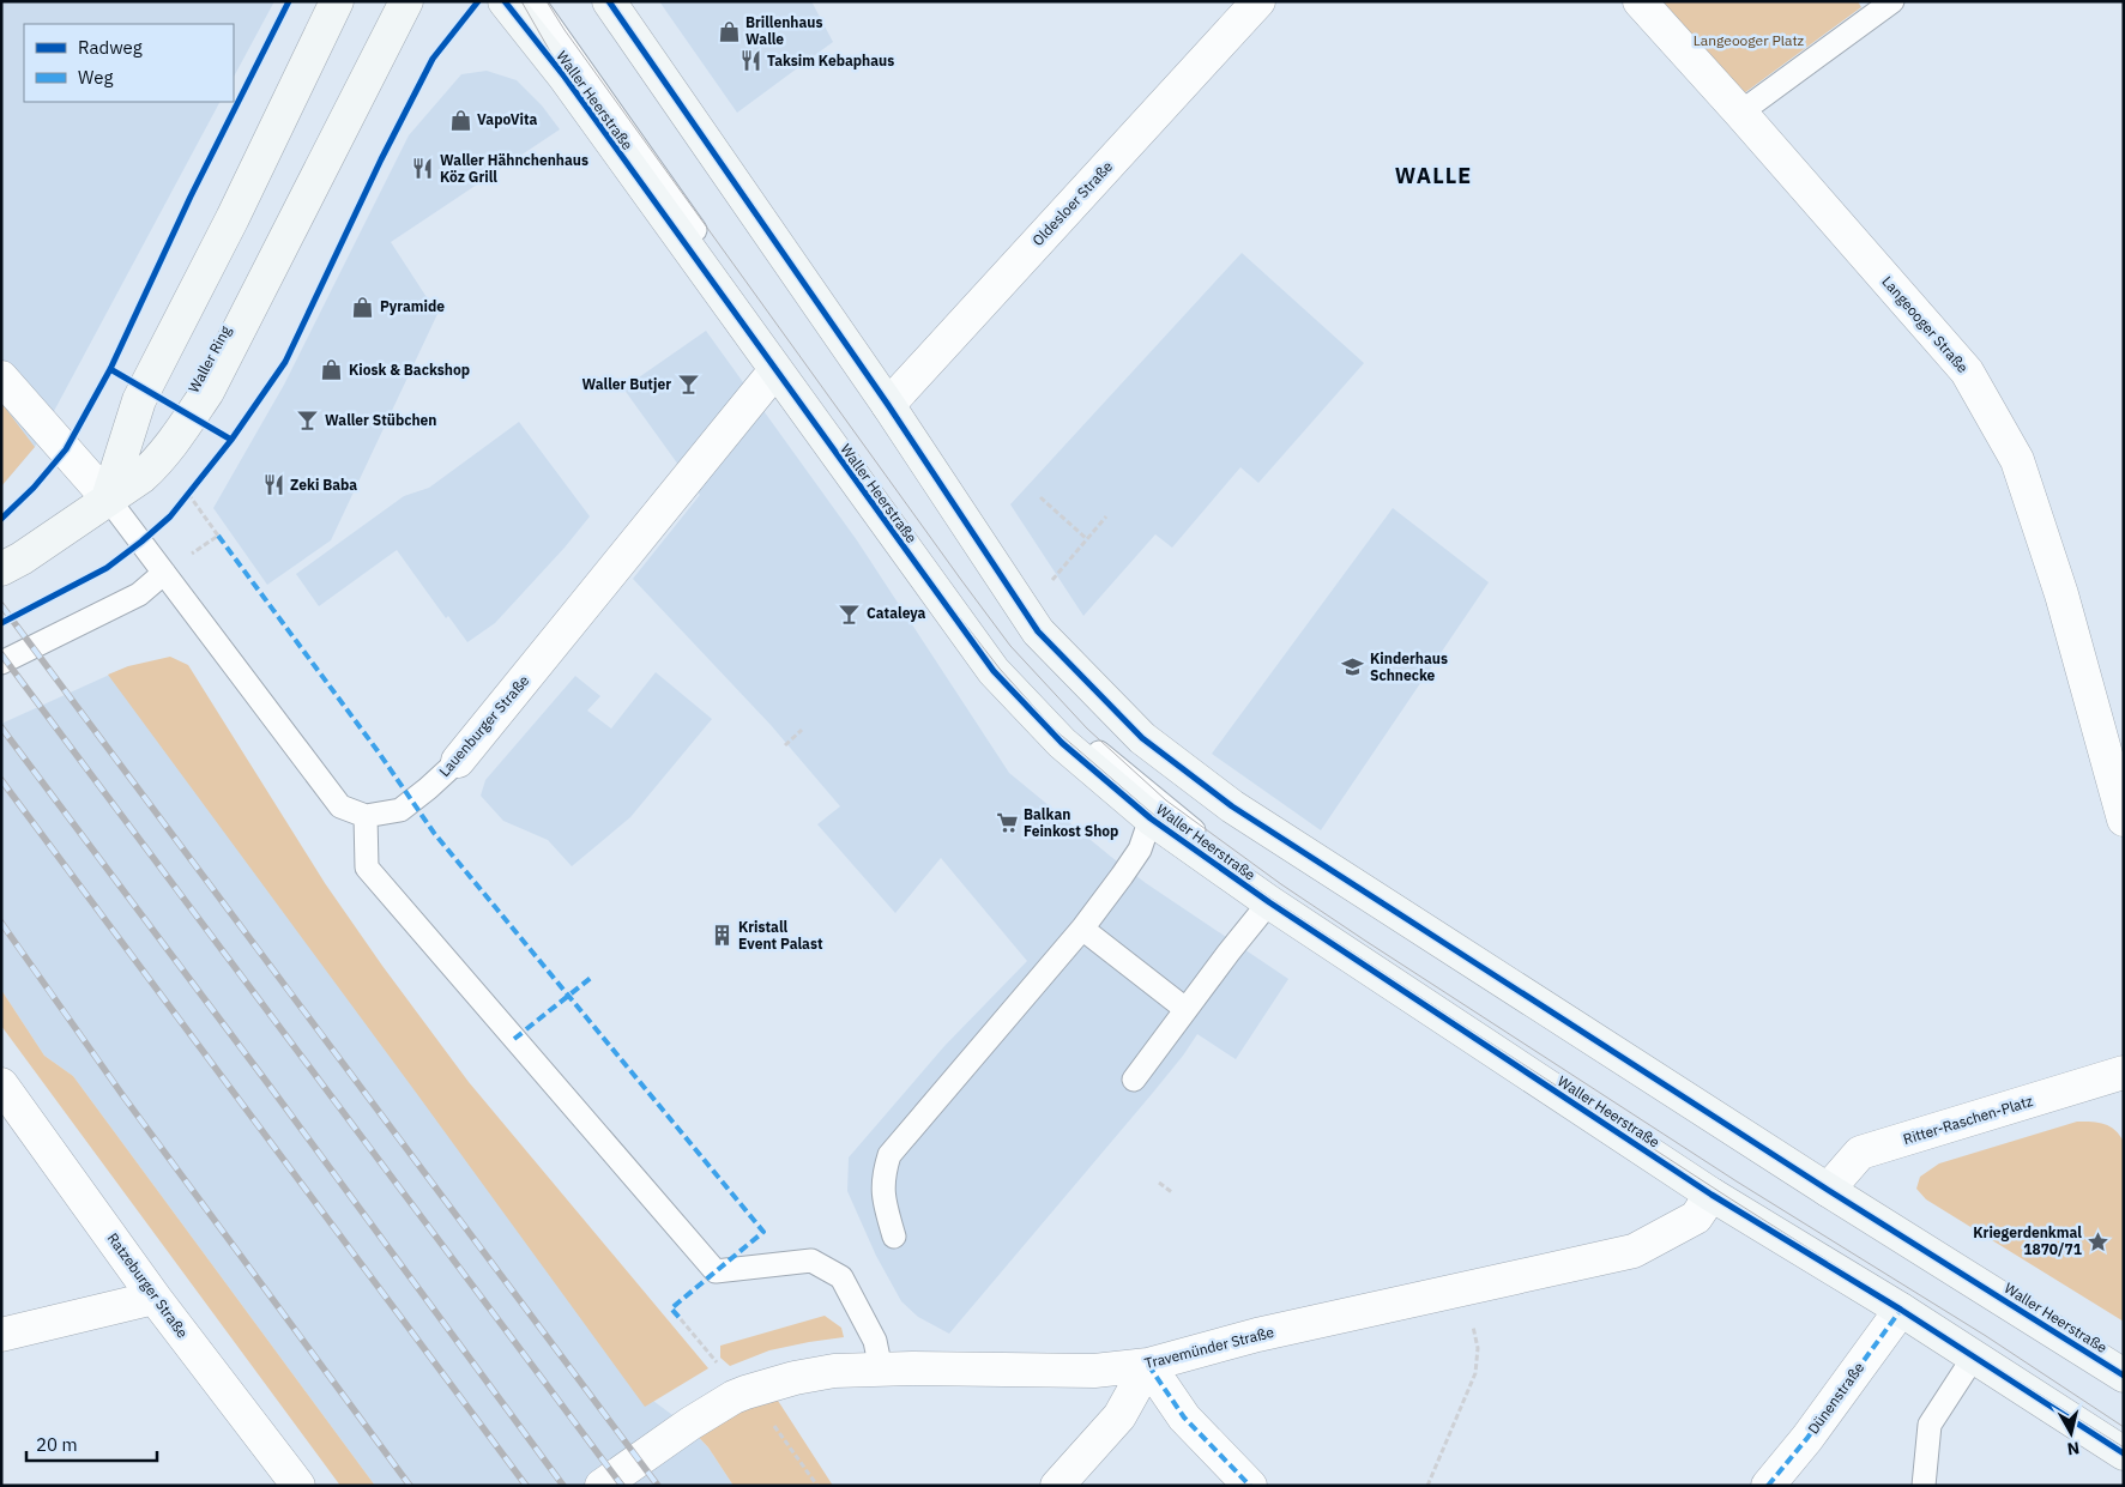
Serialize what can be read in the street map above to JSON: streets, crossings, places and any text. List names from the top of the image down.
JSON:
{
  "streets": {
    "main road": ["Waller Heerstraße", "Waller Ring"],
    "street": [
      "Oldesloer Straße",
      "Langeooger Straße",
      "Lauenburger Straße",
      "Ritter-Raschen-Platz",
      "Ratzeburger Straße",
      "Travemünder Straße",
      "Dünenstraße"
    ]
  },
  "crossings": [
    ["Waller Heerstraße", "Oldesloer Straße"],
    ["Waller Heerstraße", "Lauenburger Straße"],
    ["Waller Heerstraße", "Ritter-Raschen-Platz"],
    ["Waller Heerstraße", "Travemünder Straße"],
    ["Waller Heerstraße", "Dünenstraße"]
  ],
  "districts": ["WALLE"],
  "parks": ["Langeooger Platz"],
  "places": {
    "shop": [
      "Brillenhaus Walle",
      "VapoVita",
      "Pyramide",
      "Kiosk & Backshop"
    ],
    "restaurant": ["Taksim Kebaphaus", "Waller Hähnchenhaus Köz Grill", "Zeki Baba"],
    "bar": ["Waller Butjer", "Waller Stübchen", "Cataleya"],
    "school or university": ["Kinderhaus Schnecke"],
    "supermarket": ["Balkan Feinkost Shop"],
    "building": ["Kristall Event Palast"],
    "place": ["Kriegerdenkmal 1870/71"]
  },
  "legend": ["Radweg", "Weg"],
  "scale_bar": "20 m",
  "north": "bottom"
}
